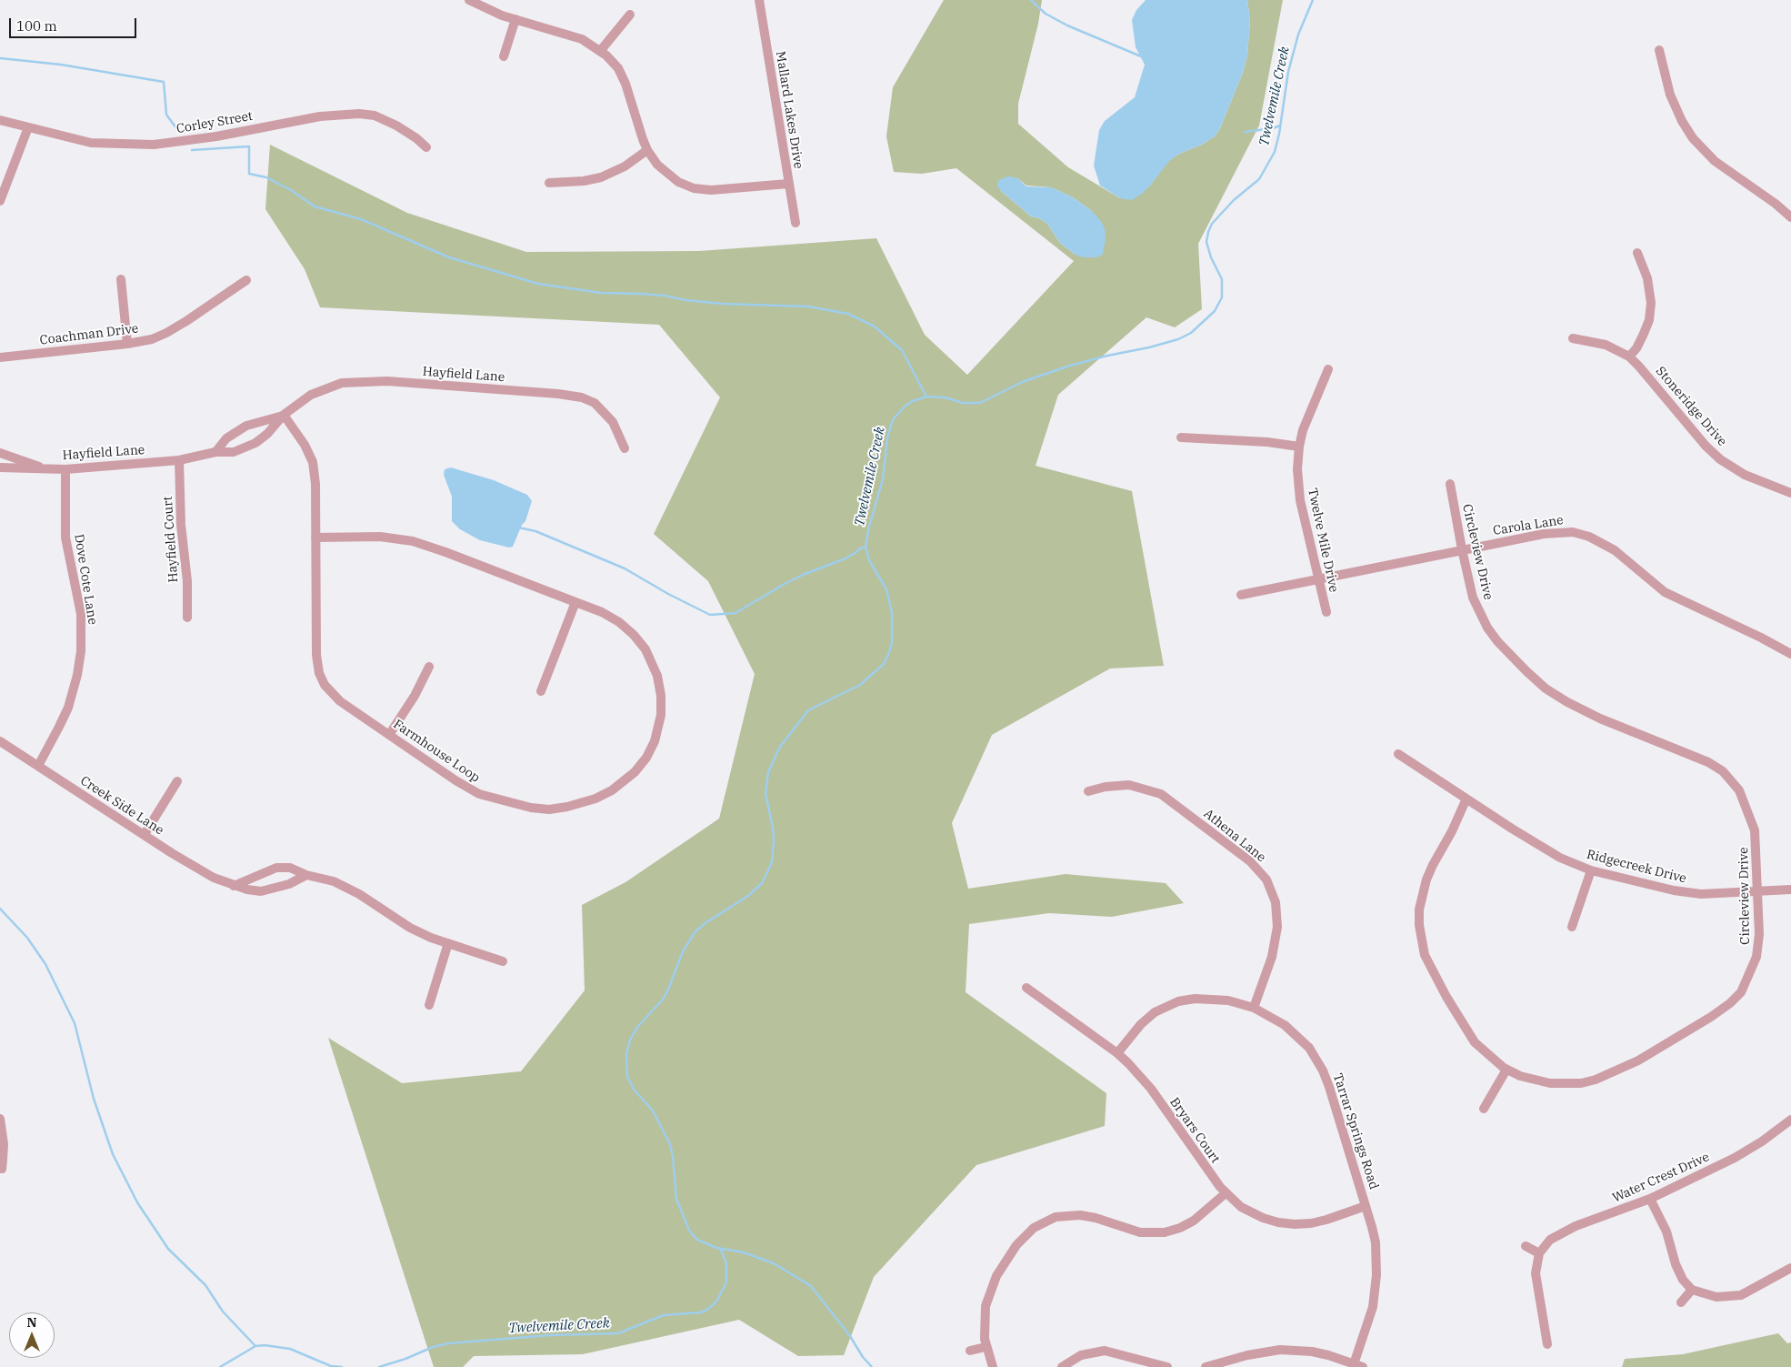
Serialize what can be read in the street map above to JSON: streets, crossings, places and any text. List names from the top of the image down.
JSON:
{
  "streets": {
    "street": [
      "Mallard Lakes Drive",
      "Corley Street",
      "Coachman Drive",
      "Hayfield Lane",
      "Stoneridge Drive",
      "Carola Lane",
      "Hayfield Court",
      "Twelve Mile Drive",
      "Circleview Drive",
      "Dove Cote Lane",
      "Farmhouse Loop",
      "Creek Side Lane",
      "Athena Lane",
      "Ridgecreek Drive",
      "Bryars Court",
      "Tarrar Springs Road",
      "Water Crest Drive"
    ]
  },
  "crossings": [
    ["Hayfield Lane", "Hayfield Court"],
    ["Hayfield Lane", "Dove Cote Lane"],
    ["Hayfield Lane", "Farmhouse Loop"],
    ["Carola Lane", "Twelve Mile Drive"],
    ["Carola Lane", "Circleview Drive"],
    ["Circleview Drive", "Ridgecreek Drive"],
    ["Dove Cote Lane", "Creek Side Lane"],
    ["Athena Lane", "Tarrar Springs Road"],
    ["Bryars Court", "Tarrar Springs Road"]
  ],
  "water": ["Twelvemile Creek"],
  "scale_bar": "100 m",
  "north": "top"
}
